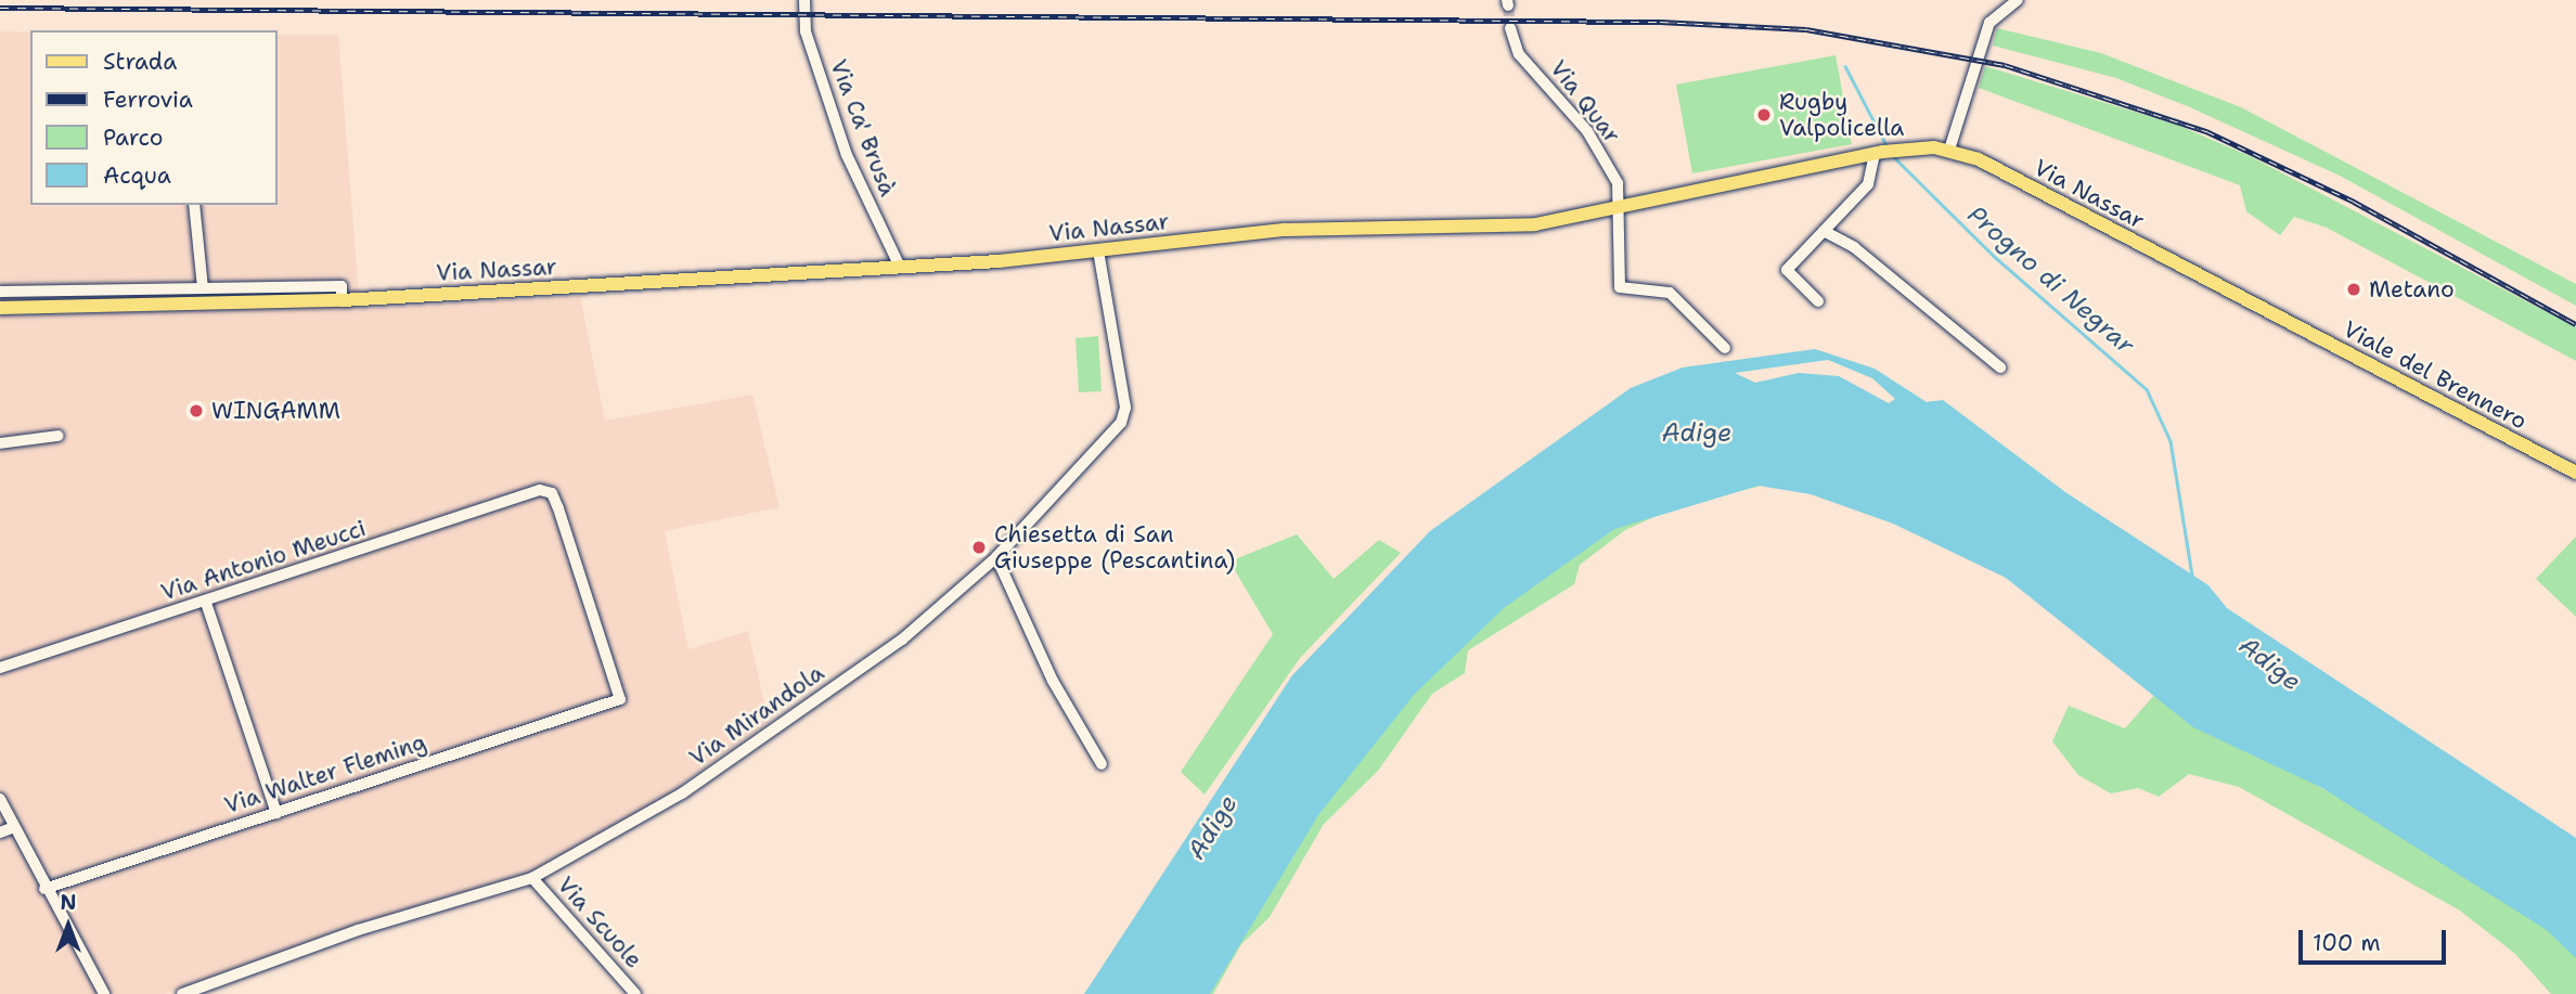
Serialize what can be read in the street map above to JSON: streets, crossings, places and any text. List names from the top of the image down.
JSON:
{
  "streets": {
    "main road": ["Via Nassar", "Viale del Brennero"],
    "street": [
      "Via Quar",
      "Via Ca' Brusà",
      "Via Antonio Meucci",
      "Via Mirandola",
      "Via Walter Fleming",
      "Via Scuole"
    ]
  },
  "crossings": [
    ["Via Quar", "Via Nassar"],
    ["Via Ca' Brusà", "Via Nassar"],
    ["Via Nassar", "Viale del Brennero"],
    ["Via Nassar", "Via Mirandola"],
    ["Via Antonio Meucci", "Via Walter Fleming"],
    ["Via Mirandola", "Via Scuole"]
  ],
  "water": ["Progno di Negrar", "Adige"],
  "places": [
    "Rugby Valpolicella",
    "Metano",
    "WINGAMM",
    "Chiesetta di San Giuseppe (Pescantina)"
  ],
  "legend": [
    "Strada",
    "Ferrovia",
    "Parco",
    "Acqua"
  ],
  "scale_bar": "100 m",
  "north": "top"
}
